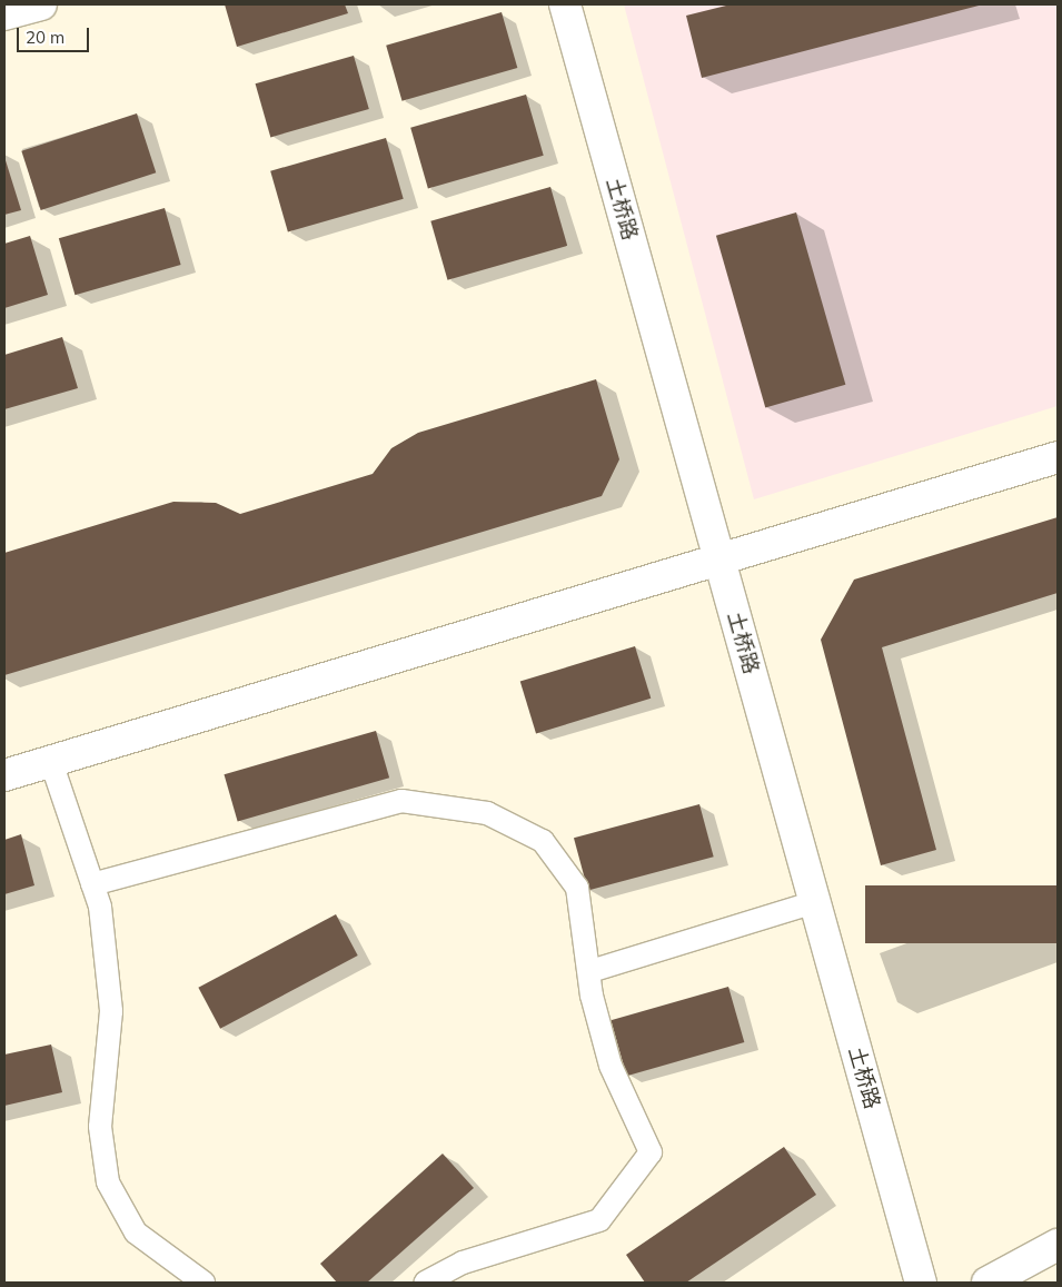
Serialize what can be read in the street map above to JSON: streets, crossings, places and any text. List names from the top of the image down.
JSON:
{
  "streets": {
    "street": ["土桥路"]
  },
  "scale_bar": "20 m"
}
